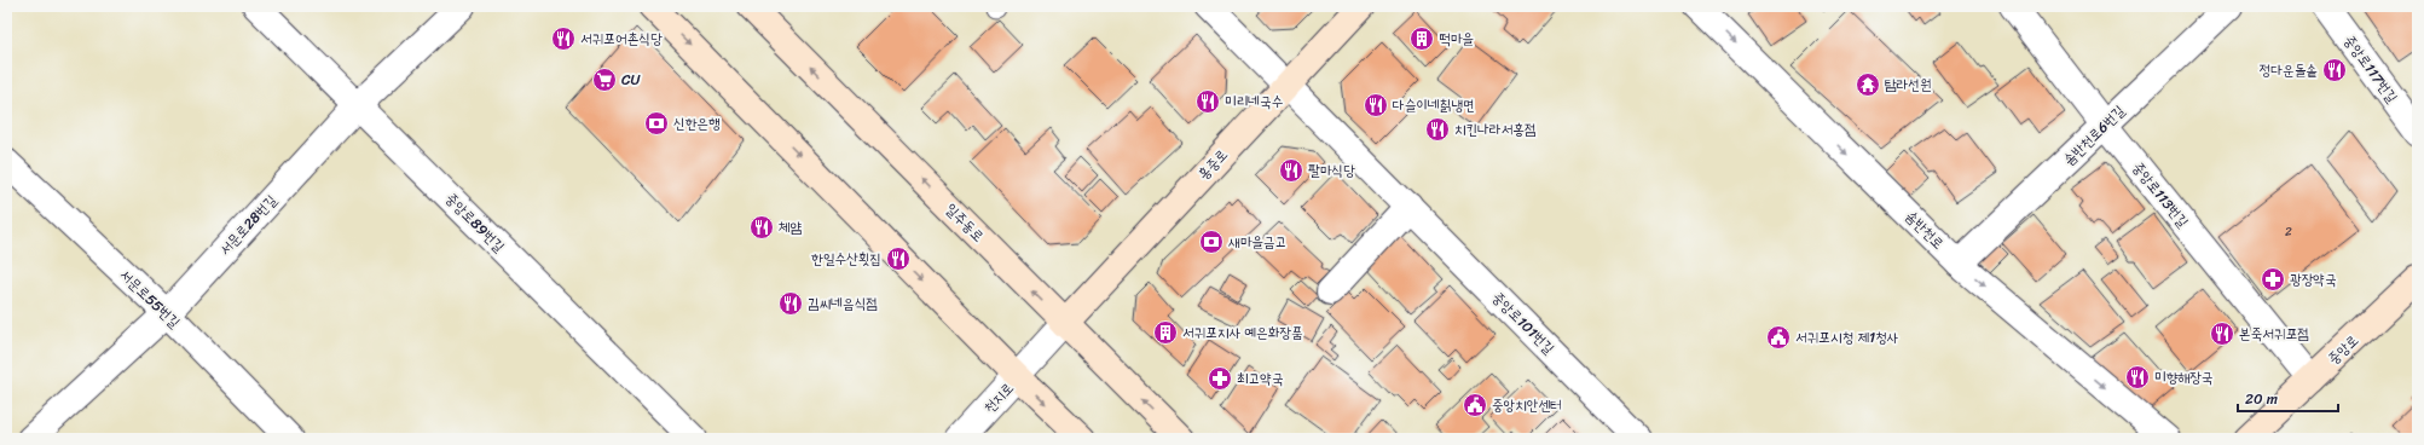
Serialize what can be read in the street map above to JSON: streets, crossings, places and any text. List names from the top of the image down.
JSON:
{
  "streets": {
    "main road": ["홍중로", "일주동로", "중앙로"],
    "street": [
      "중앙로117번길",
      "솜반천로6번길",
      "중앙로113번길",
      "중앙로89번길",
      "서문로28번길",
      "솜반천로",
      "서문로55번길",
      "중앙로101번길",
      "천지로"
    ]
  },
  "crossings": [
    ["솜반천로6번길", "중앙로113번길"],
    ["솜반천로6번길", "솜반천로"],
    ["홍중로", "일주동로"],
    ["홍중로", "중앙로101번길"],
    ["홍중로", "천지로"],
    ["중앙로113번길", "중앙로"],
    ["중앙로89번길", "서문로28번길"],
    ["일주동로", "천지로"],
    ["서문로28번길", "서문로55번길"]
  ],
  "one_way": ["솜반천로"],
  "places": {
    "restaurant": [
      "서귀포어촌식당",
      "정다운돌솥",
      "미리네국수",
      "다슬이네칡냉면",
      "치킨나라서홍점",
      "팔마식당",
      "체얌",
      "한일수산횟집",
      "김씨네음식점",
      "본죽서귀포점",
      "미향해장국"
    ],
    "building": ["떡마을", "서귀포지사 예은화장품"],
    "supermarket": ["CU"],
    "temple": ["탐라선원"],
    "bank": ["신한은행", "새마을금고"],
    "pharmacy": ["광장약국", "최고약국"],
    "public building": ["서귀포시청 제1청사", "중앙치안센터"]
  },
  "house_numbers": ["2"],
  "scale_bar": "20 m"
}
